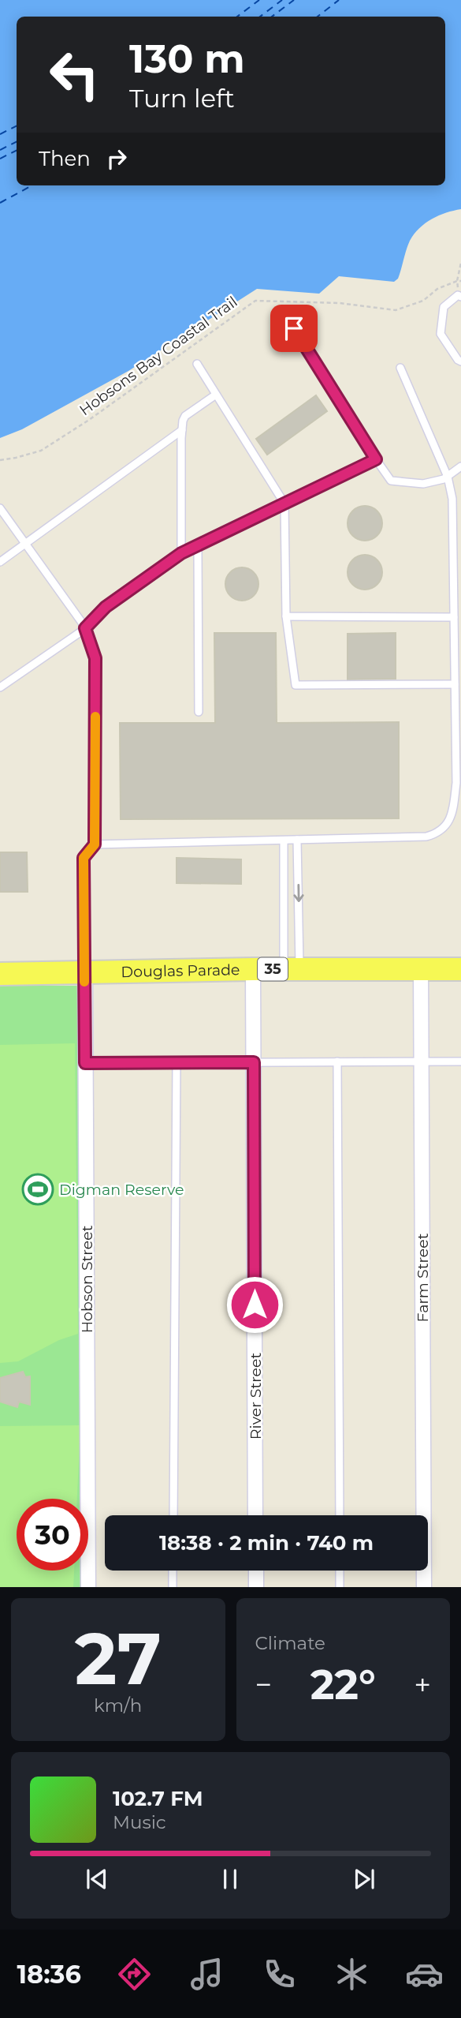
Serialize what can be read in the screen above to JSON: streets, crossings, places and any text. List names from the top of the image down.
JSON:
{
  "streets": {
    "main road": ["35", "Douglas Parade"],
    "street": ["Farm Street", "Hobson Street", "River Street"],
    "path": ["Hobsons Bay Coastal Trail"]
  },
  "crossings": [
    ["Douglas Parade", "Farm Street"],
    ["Douglas Parade", "Hobson Street"],
    ["Douglas Parade", "River Street"]
  ],
  "places": {
    "sports": ["Digman Reserve"]
  },
  "page": {
    "turn": ["130 m", "Turn left"],
    "then": "Then",
    "limit": "30",
    "trip": "18:38 · 2 min · 740 m",
    "tile": [
      ["27", "km/h"],
      "Climate"
    ],
    "heat": ["−", "22°", "+"],
    "song": ["102.7 FM", "Music"],
    "tabs": "18:36"
  }
}
